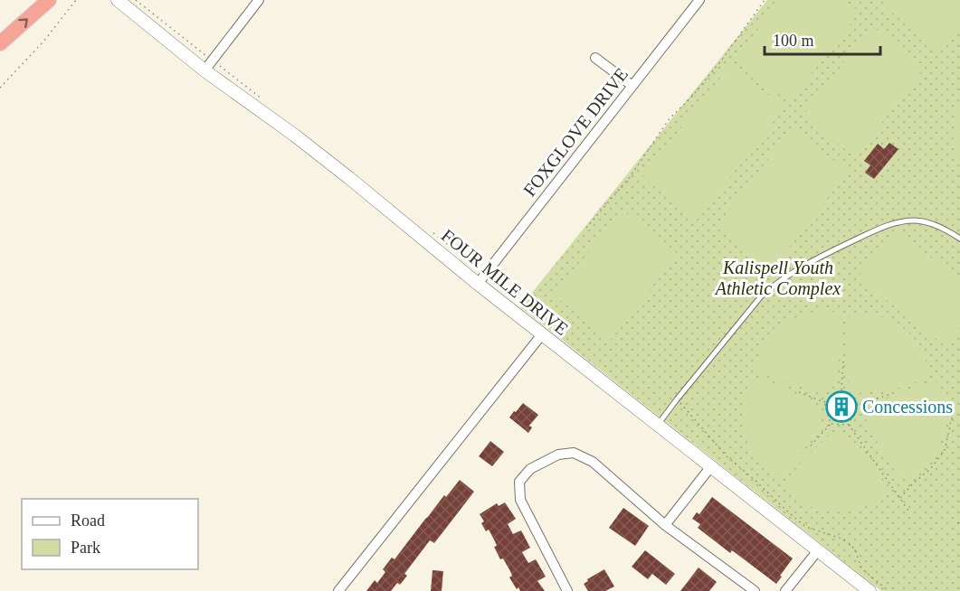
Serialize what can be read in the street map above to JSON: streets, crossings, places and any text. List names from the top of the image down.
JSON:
{
  "streets": {
    "street": ["FOXGLOVE DRIVE", "FOUR MILE DRIVE"]
  },
  "crossings": [
    ["FOXGLOVE DRIVE", "FOUR MILE DRIVE"]
  ],
  "parks": ["Kalispell Youth Athletic Complex"],
  "places": {
    "building": ["Concessions"]
  },
  "legend": ["Road", "Park"],
  "scale_bar": "100 m"
}
